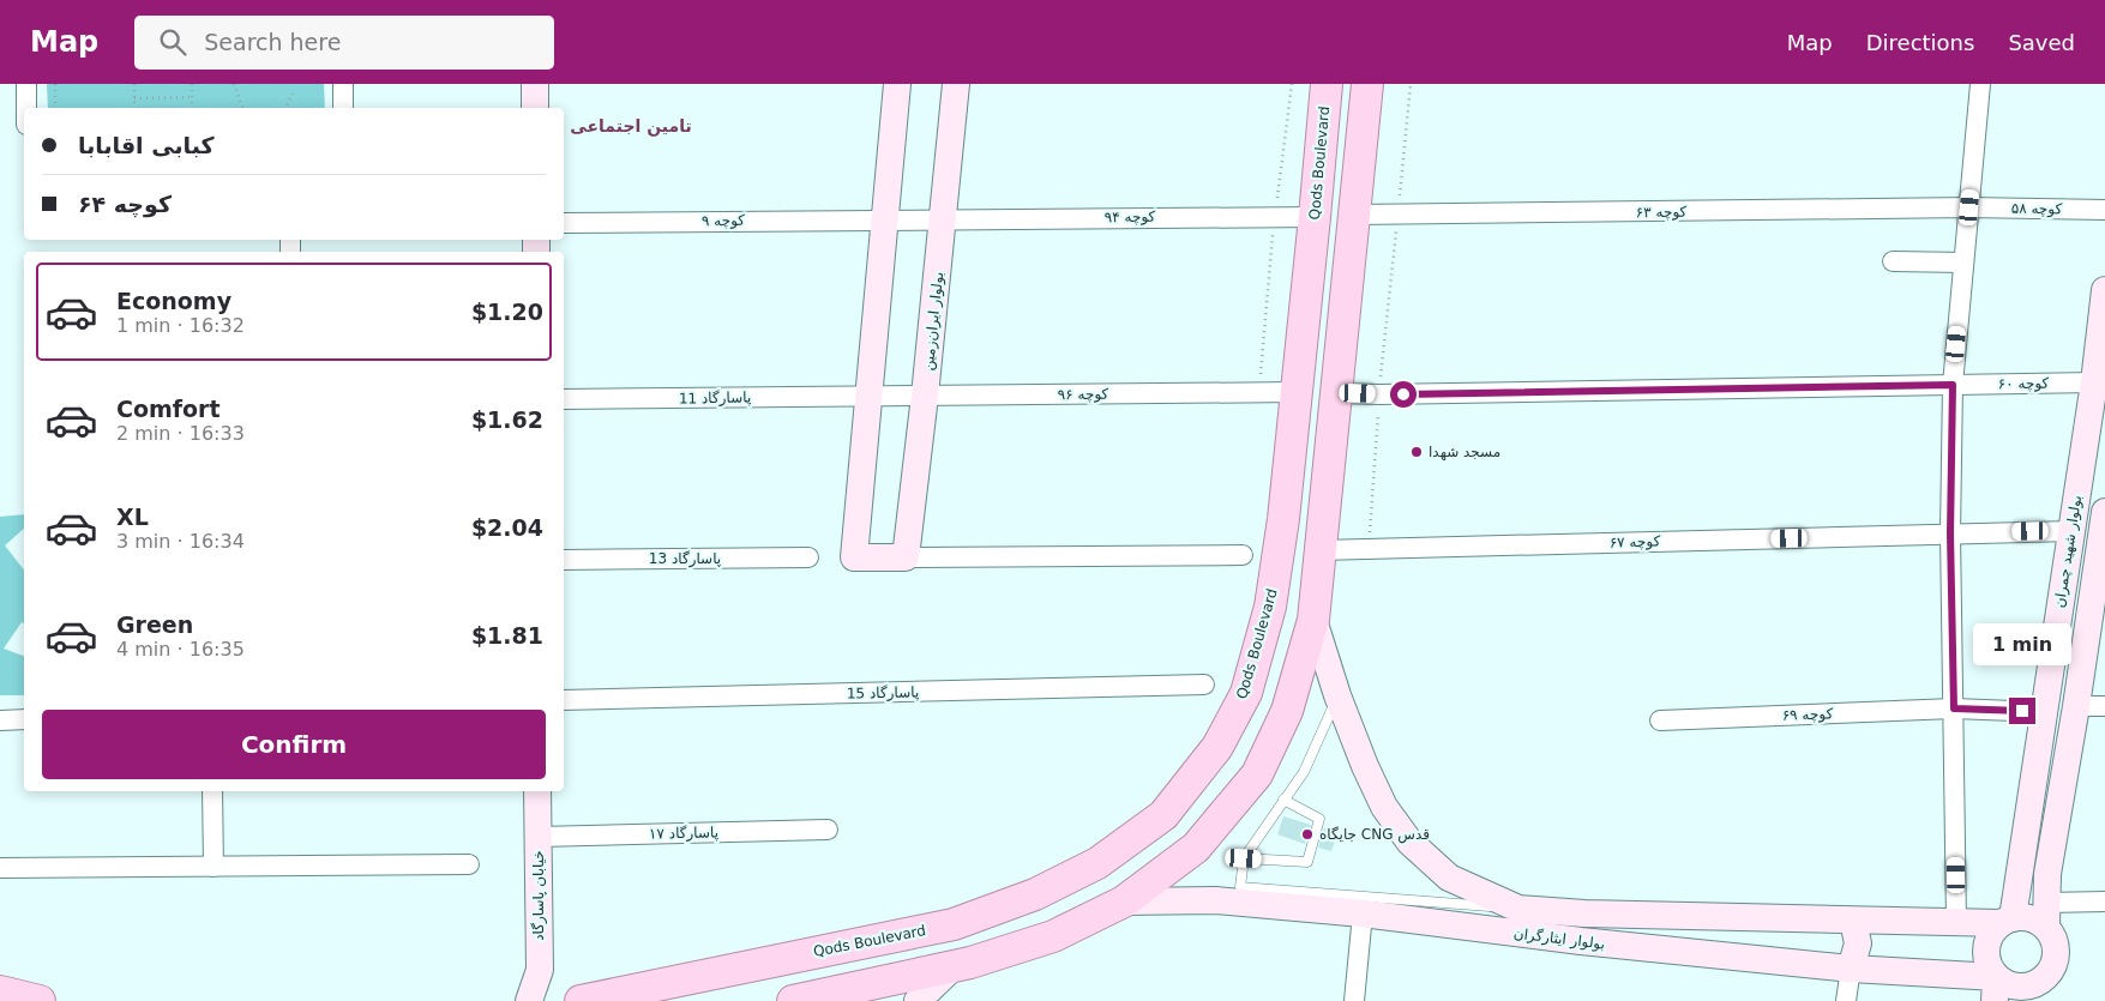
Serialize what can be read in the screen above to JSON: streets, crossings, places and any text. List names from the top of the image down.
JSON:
{
  "streets": {
    "main road": [
      "Qods Boulevard",
      "بولوار ایران‌زمین",
      "بولوار شهید چمران",
      "خیابان پاسارگاد",
      "بولوار ایثارگران"
    ],
    "street": [
      "کوچه ۵۸",
      "کوچه ۶۳",
      "کوچه ۹۴",
      "کوچه ۹",
      "کوچه ۶۰",
      "کوچه ۹۶",
      "پاسارگاد 11",
      "کوچه ۶۷",
      "پاسارگاد 13",
      "پاسارگاد 15",
      "کوچه ۶۹",
      "پاسارگاد ۱۷"
    ]
  },
  "crossings": [
    ["Qods Boulevard", "کوچه ۹۴"],
    ["Qods Boulevard", "کوچه ۹۶"],
    ["کوچه ۵۸", "کوچه ۶۳"],
    ["کوچه ۹۴", "کوچه ۹"],
    ["کوچه ۹۴", "بولوار ایران‌زمین"],
    ["بولوار ایران‌زمین", "کوچه ۹۶"],
    ["کوچه ۶۰", "بولوار شهید چمران"],
    ["کوچه ۹۶", "پاسارگاد 11"],
    ["کوچه ۶۷", "بولوار شهید چمران"],
    ["بولوار شهید چمران", "کوچه ۶۹"],
    ["بولوار شهید چمران", "بولوار ایثارگران"],
    ["پاسارگاد ۱۷", "خیابان پاسارگاد"]
  ],
  "districts": ["تامین اجتماعی"],
  "places": ["مسجد شهدا", "جایگاه CNG قدس"],
  "page": {
    "header": "Map",
    "search": "Search here",
    "nav": ["Map", "Directions", "Saved"],
    "banner": ["کبابی اقابابا", "کوچه ۶۴"],
    "list": [
      {
        "name": "Economy",
        "note": "1 min · 16:32",
        "value": "$1.20"
      },
      {
        "name": "Comfort",
        "note": "2 min · 16:33",
        "value": "$1.62"
      },
      {
        "name": "XL",
        "note": "3 min · 16:34",
        "value": "$2.04"
      },
      {
        "name": "Green",
        "note": "4 min · 16:35",
        "value": "$1.81"
      }
    ],
    "bubble": "1 min",
    "buttons": "Confirm"
  }
}
